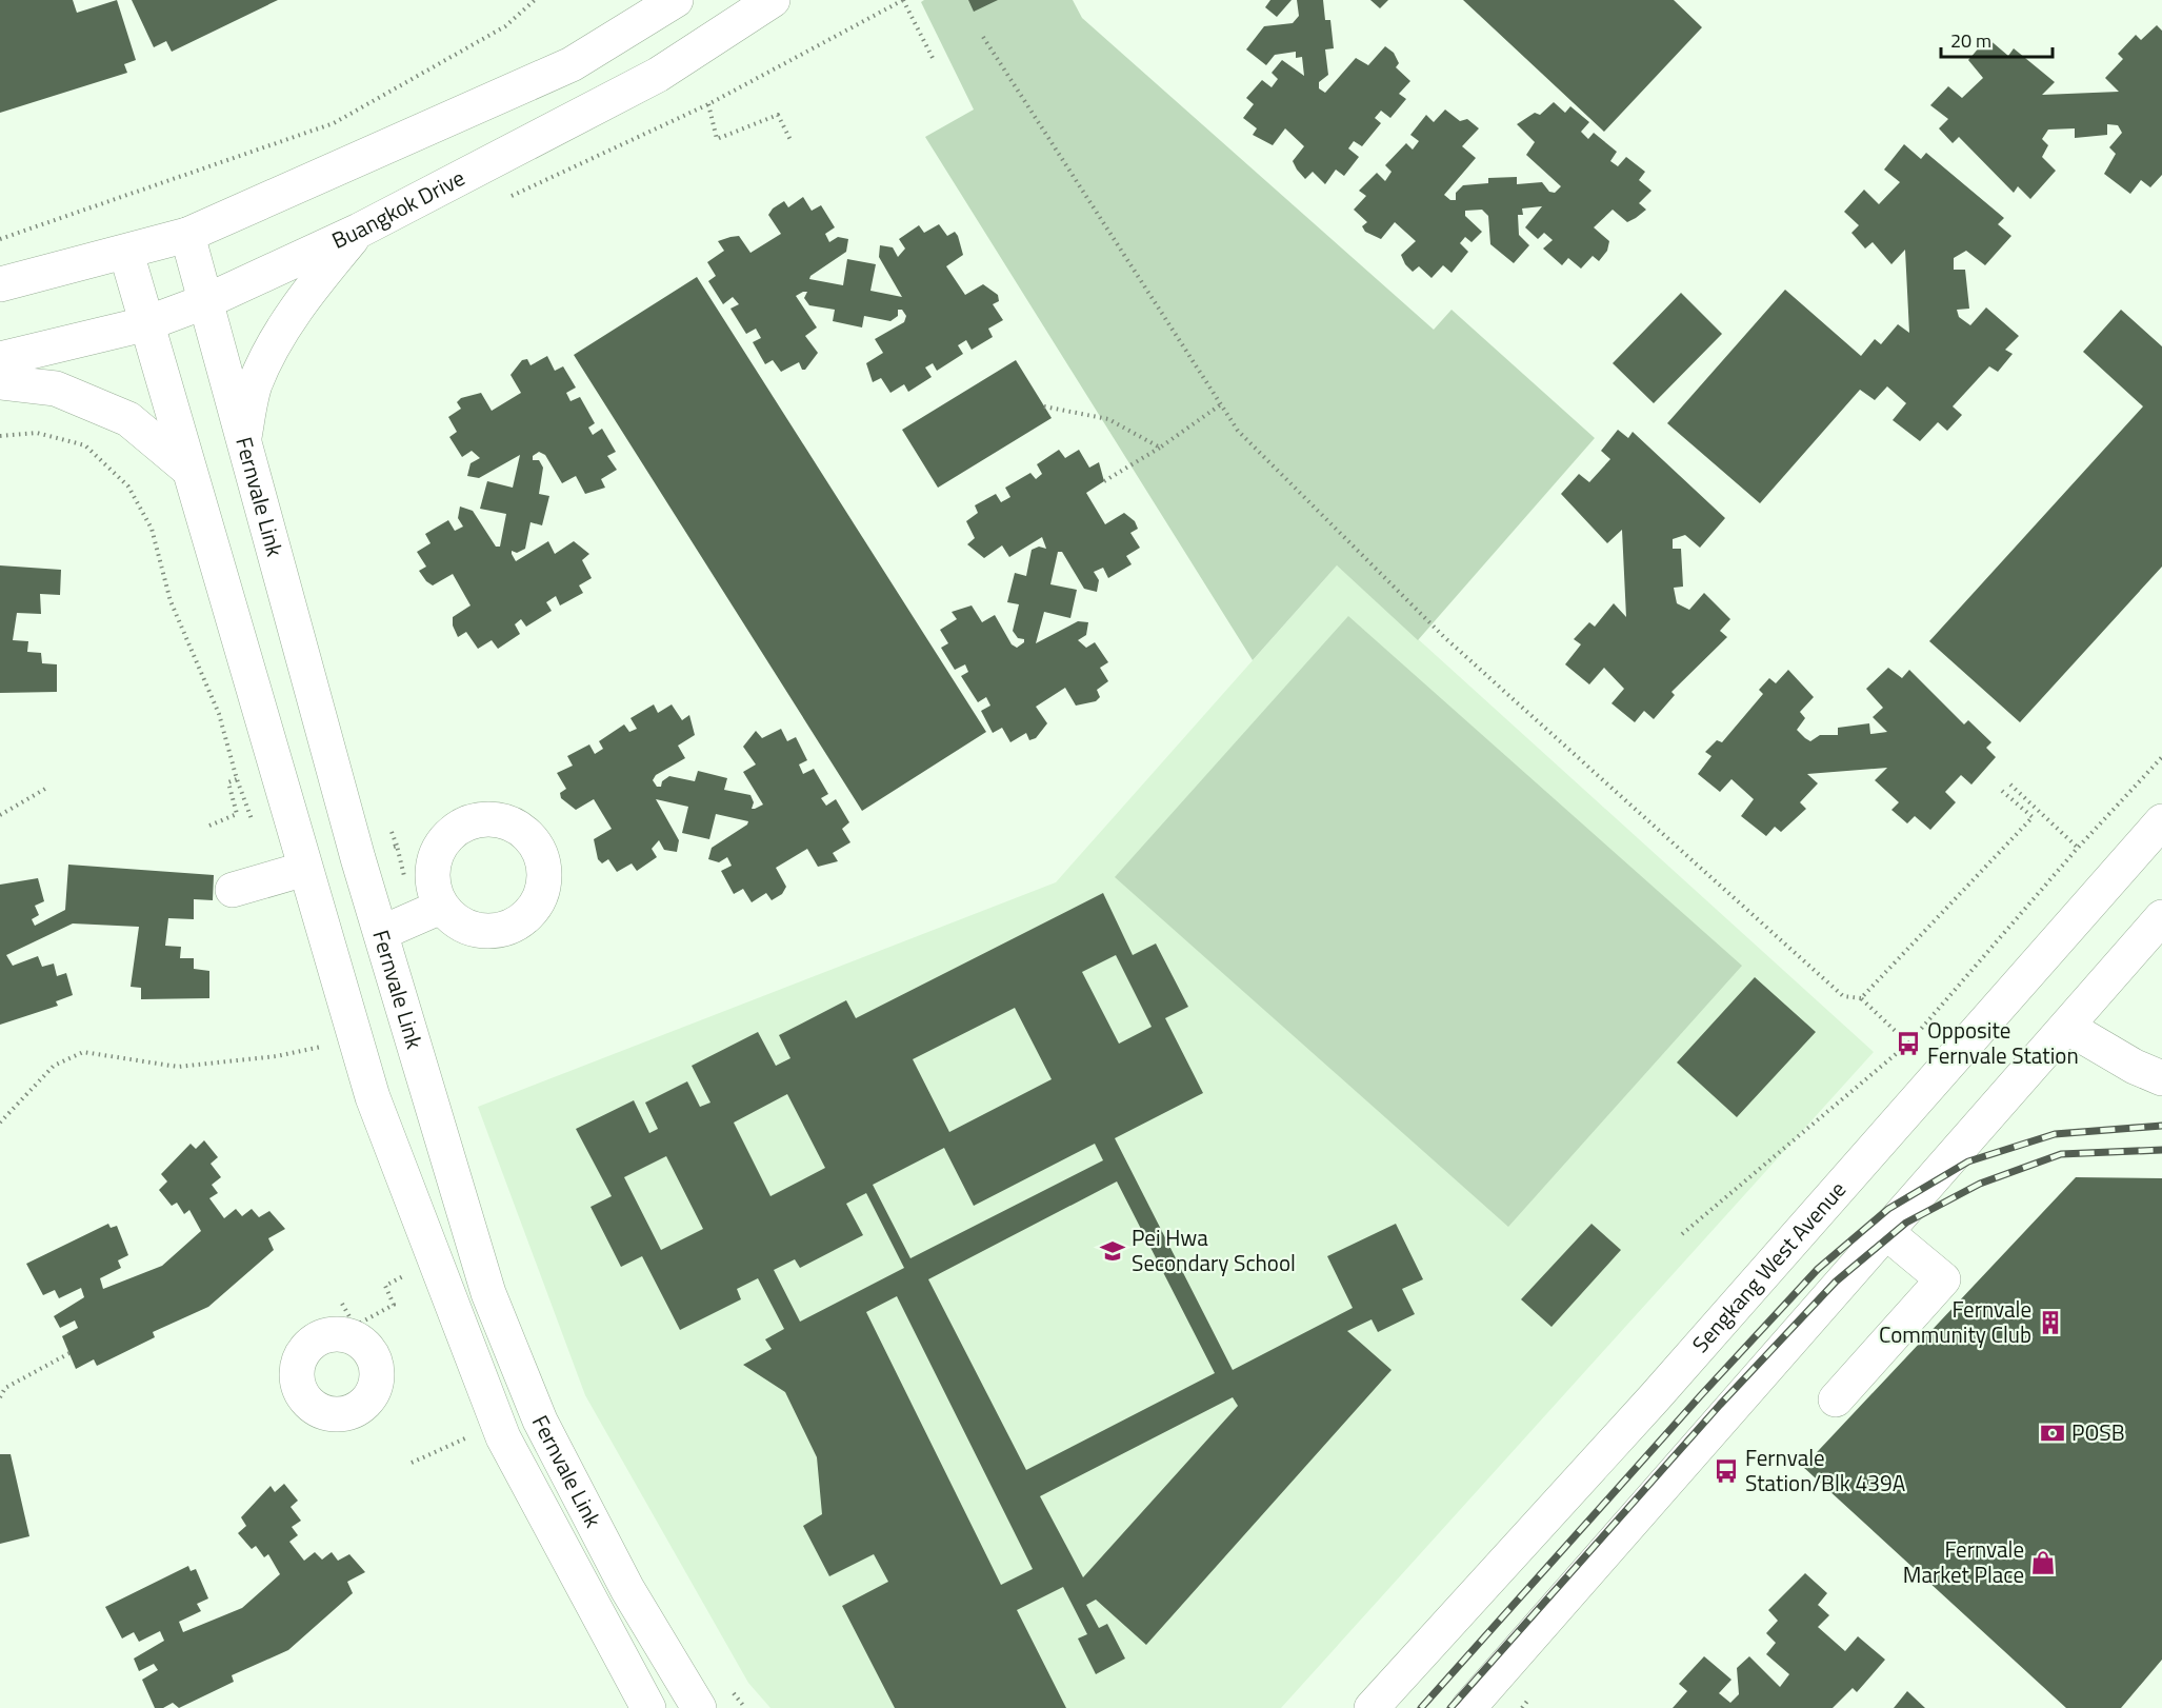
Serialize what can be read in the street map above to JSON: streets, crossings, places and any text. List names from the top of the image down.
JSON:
{
  "streets": {
    "main road": ["Buangkok Drive", "Fernvale Link", "Sengkang West Avenue"]
  },
  "crossings": [
    ["Buangkok Drive", "Fernvale Link"]
  ],
  "places": {
    "bus stop": ["Opposite Fernvale Station", "Fernvale Station/Blk 439A"],
    "school or university": ["Pei Hwa Secondary School"],
    "building": ["Fernvale Community Club"],
    "bank": ["POSB"],
    "shop": ["Fernvale Market Place"]
  },
  "scale_bar": "20 m"
}
